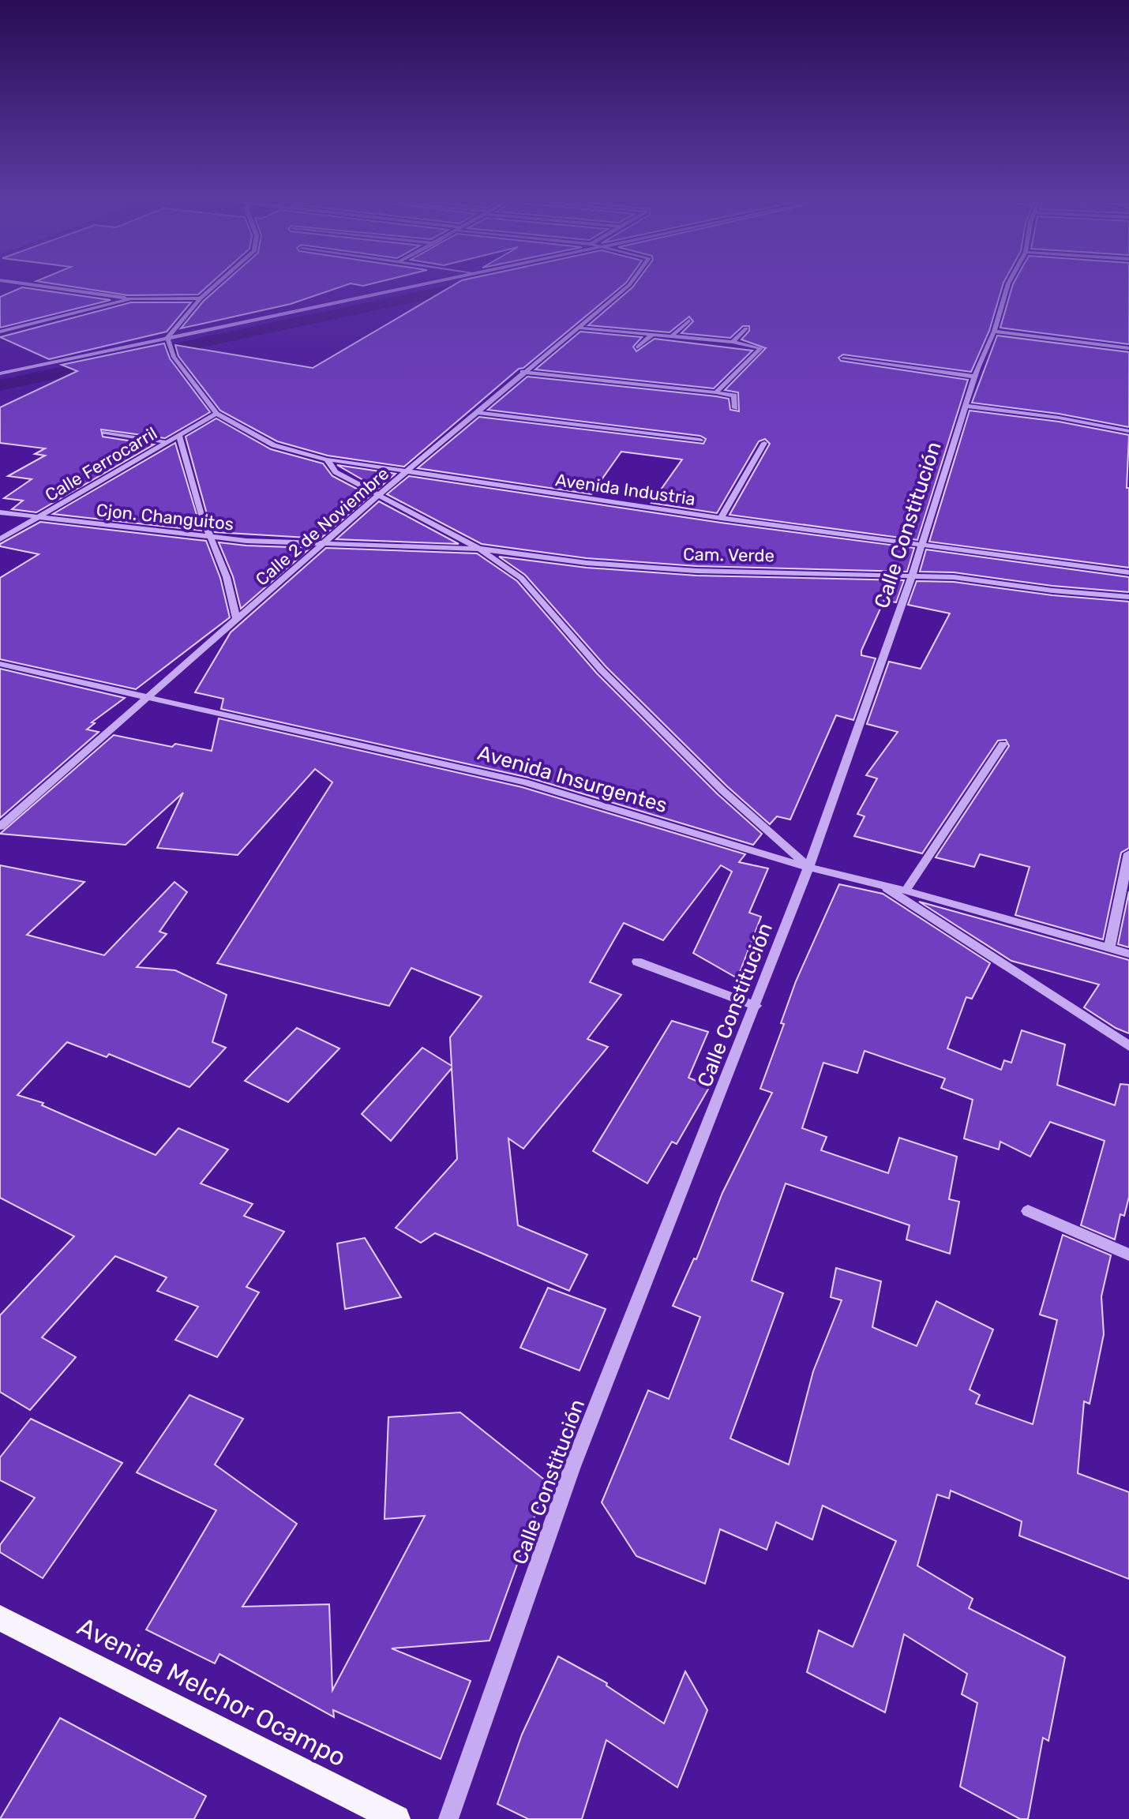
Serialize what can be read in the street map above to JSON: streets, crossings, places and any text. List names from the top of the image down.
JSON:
{
  "streets": {
    "main road": ["Avenida Melchor Ocampo"],
    "street": [
      "Calle Ferrocarril",
      "Avenida Industria",
      "Cjon. Changuitos",
      "Calle Constitución",
      "Calle 2 de Noviembre",
      "Cam. Verde",
      "Avenida Insurgentes"
    ]
  },
  "crossings": [
    ["Calle Ferrocarril", "Avenida Industria"],
    ["Calle Ferrocarril", "Cjon. Changuitos"],
    ["Avenida Industria", "Calle Constitución"],
    ["Avenida Industria", "Calle 2 de Noviembre"],
    ["Cjon. Changuitos", "Calle 2 de Noviembre"],
    ["Cjon. Changuitos", "Cam. Verde"],
    ["Calle Constitución", "Cam. Verde"],
    ["Calle Constitución", "Avenida Insurgentes"],
    ["Calle 2 de Noviembre", "Cam. Verde"],
    ["Calle 2 de Noviembre", "Avenida Insurgentes"]
  ]
}
